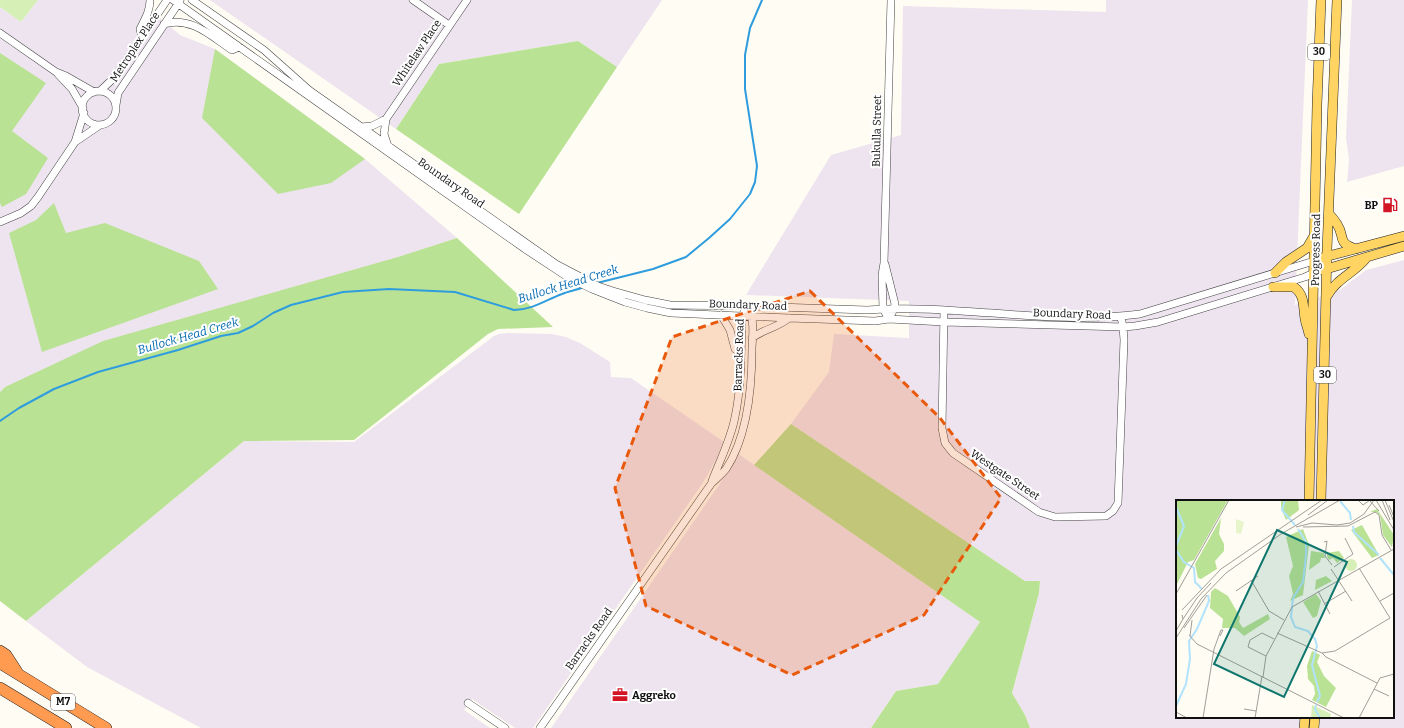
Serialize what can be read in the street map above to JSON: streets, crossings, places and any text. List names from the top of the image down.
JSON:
{
  "streets": {
    "highway": ["M7"],
    "main road": ["30", "Boundary Road", "Progress Road"],
    "street": [
      "Metroplex Place",
      "Whitelaw Place",
      "Bukulla Street",
      "Barracks Road",
      "Westgate Street"
    ]
  },
  "crossings": [
    ["Metroplex Place", "Boundary Road"],
    ["Bukulla Street", "Boundary Road"],
    ["Boundary Road", "Progress Road"],
    ["Boundary Road", "Barracks Road"],
    ["Boundary Road", "Westgate Street"]
  ],
  "water": ["Bullock Head Creek"],
  "places": {
    "fuel station": ["BP"],
    "office": ["Aggreko"]
  }
}
